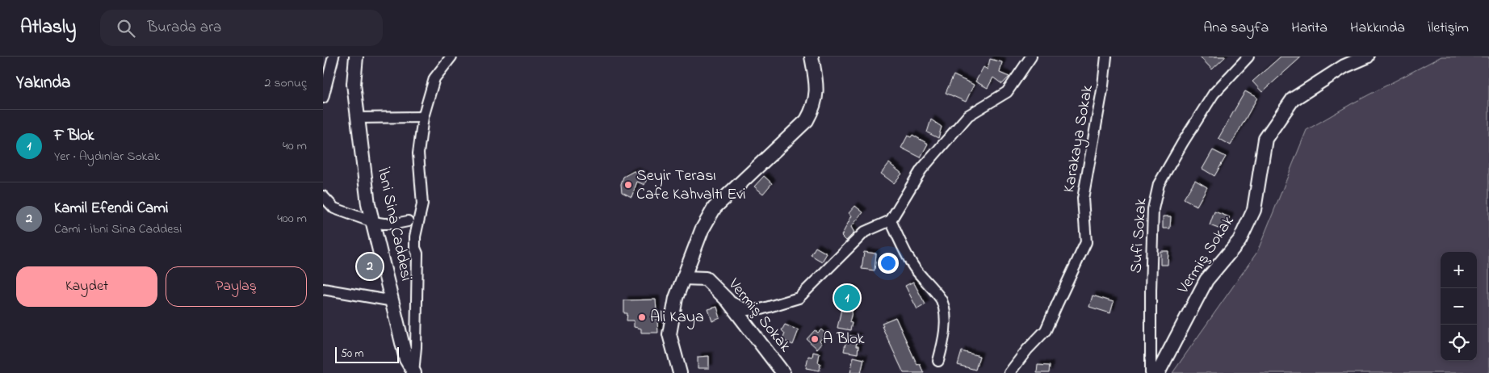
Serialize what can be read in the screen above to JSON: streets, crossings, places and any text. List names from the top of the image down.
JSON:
{
  "streets": {
    "street": [
      "Karakaya Sokak",
      "İbni Sina Caddesi",
      "Sufi Sokak",
      "Vermiş Sokak"
    ]
  },
  "places": ["Seyir Terası Cafe Kahvaltı Evi", "Ali Kaya", "A Blok"],
  "scale_bar": "50 m",
  "page": {
    "header": "Atlasly",
    "search": "Burada ara",
    "nav": [
      "Ana sayfa",
      "Harita",
      "Hakkında",
      "İletişim"
    ],
    "heading": ["Yakında", "2 sonuç"],
    "list": [
      {
        "mark": "1",
        "name": "F Blok",
        "note": "Yer · Aydınlar Sokak",
        "value": "40 m"
      },
      {
        "mark": "2",
        "name": "Kamil Efendi Cami",
        "note": "Cami · İbni Sina Caddesi",
        "value": "400 m"
      }
    ],
    "map_buttons": ["+", "−"],
    "pins": ["2", "1"],
    "buttons": ["Kaydet", "Paylaş"],
    "scale": "50 m"
  }
}
